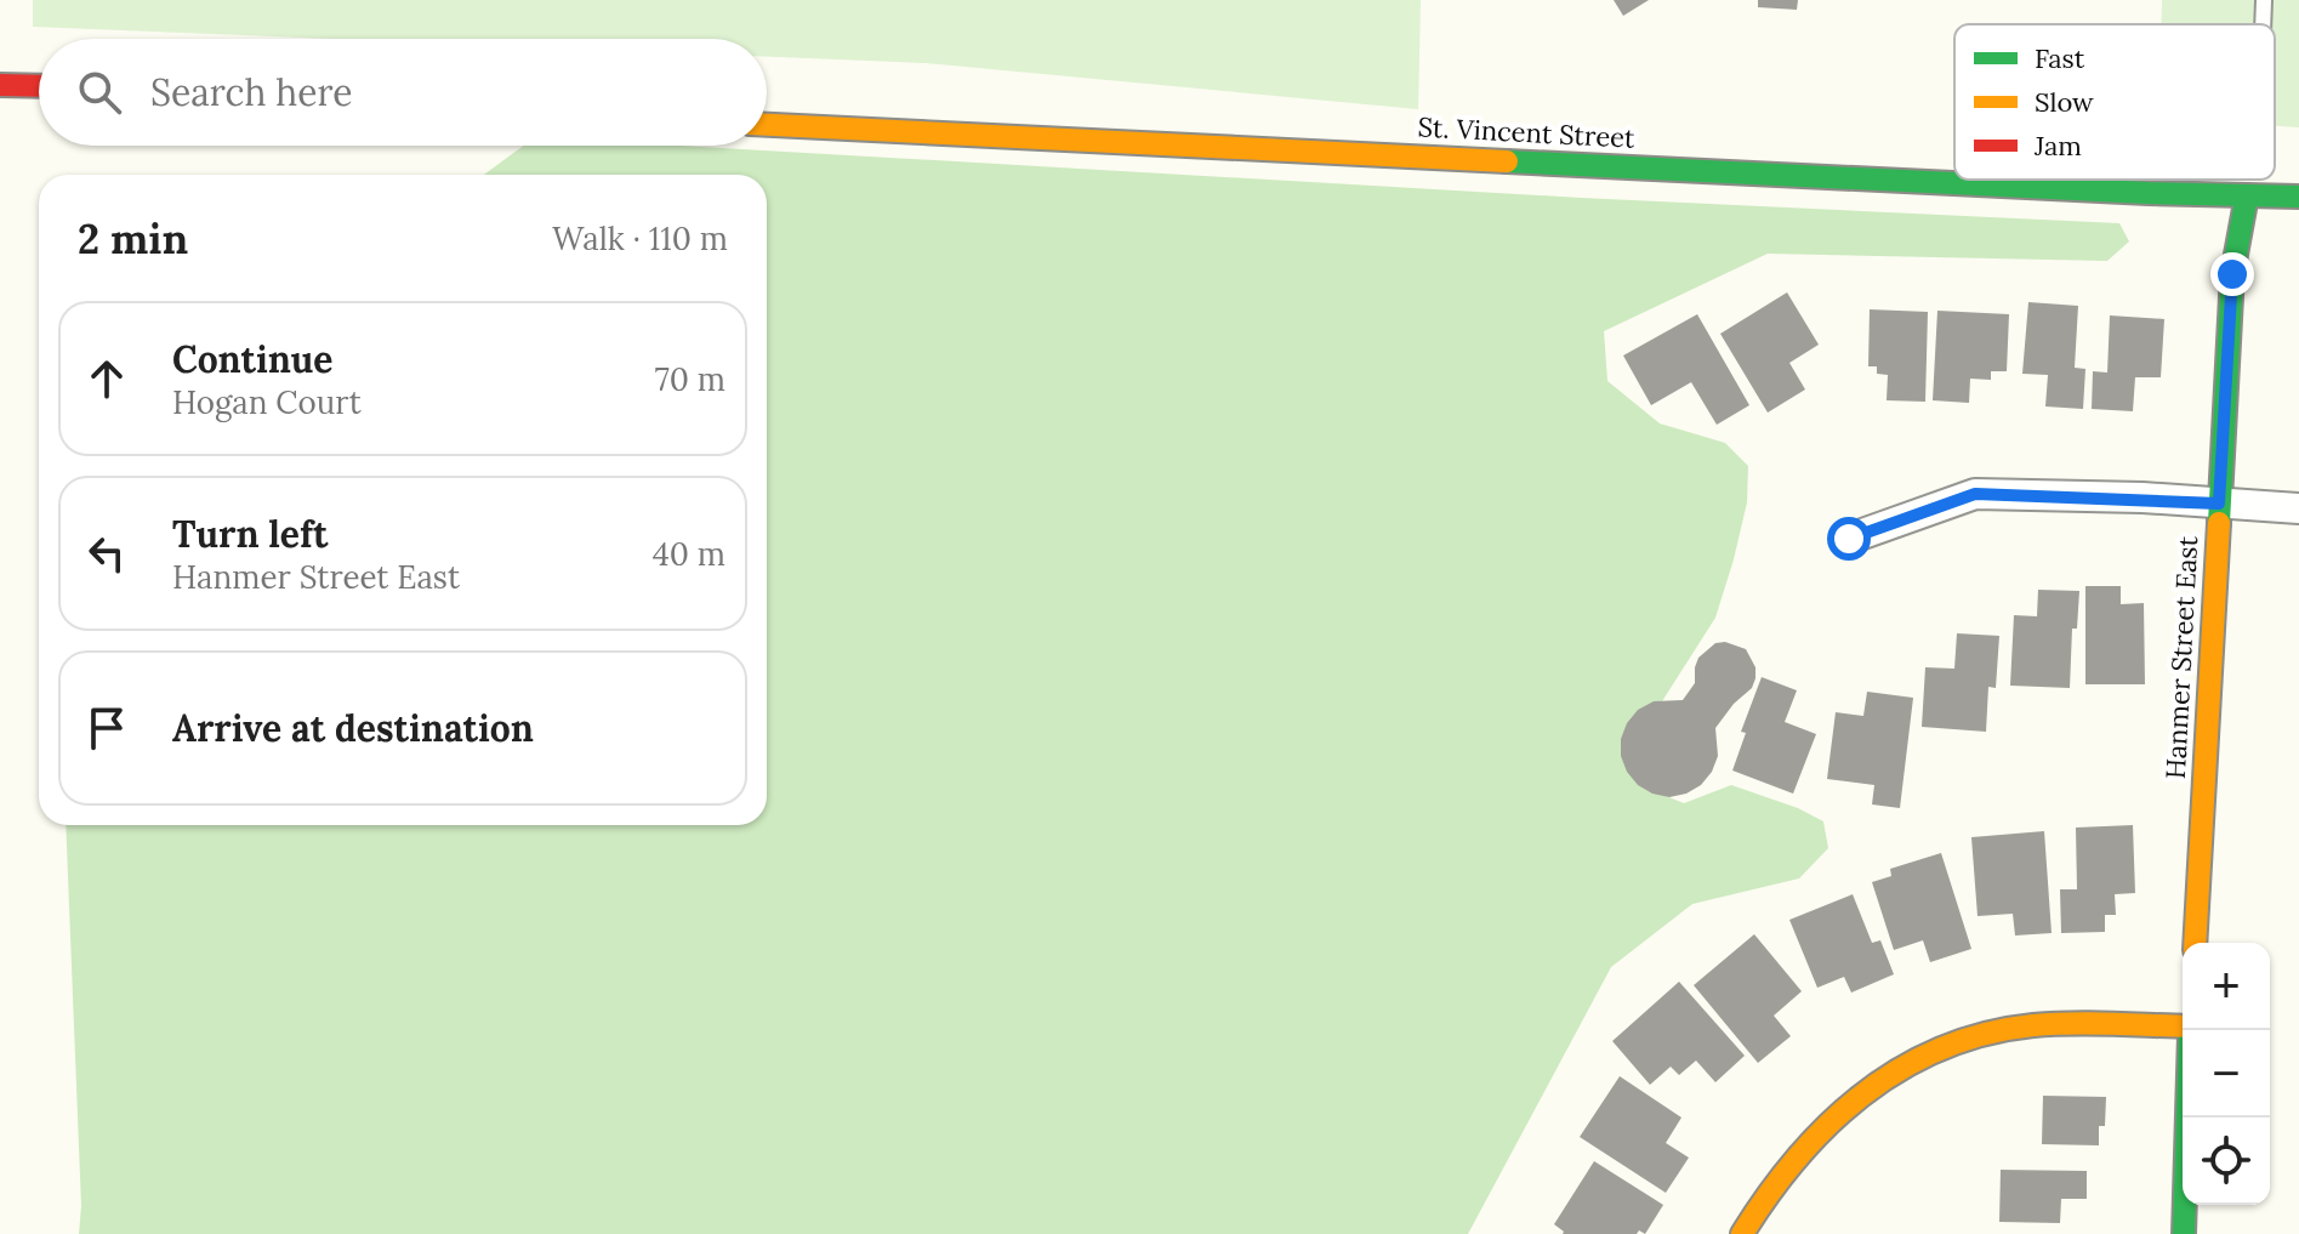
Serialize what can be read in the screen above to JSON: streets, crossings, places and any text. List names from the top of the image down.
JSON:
{
  "streets": {
    "street": ["St. Vincent Street", "Hanmer Street East"]
  },
  "crossings": [
    ["St. Vincent Street", "Hanmer Street East"]
  ],
  "legend": ["Fast", "Slow", "Jam"],
  "page": {
    "search": "Search here",
    "heading": ["2 min", "Walk · 110 m"],
    "list": [
      ["Continue", "Hogan Court", "70 m"],
      ["Turn left", "Hanmer Street East", "40 m"],
      "Arrive at destination"
    ],
    "map_buttons": ["+", "−"]
  }
}
